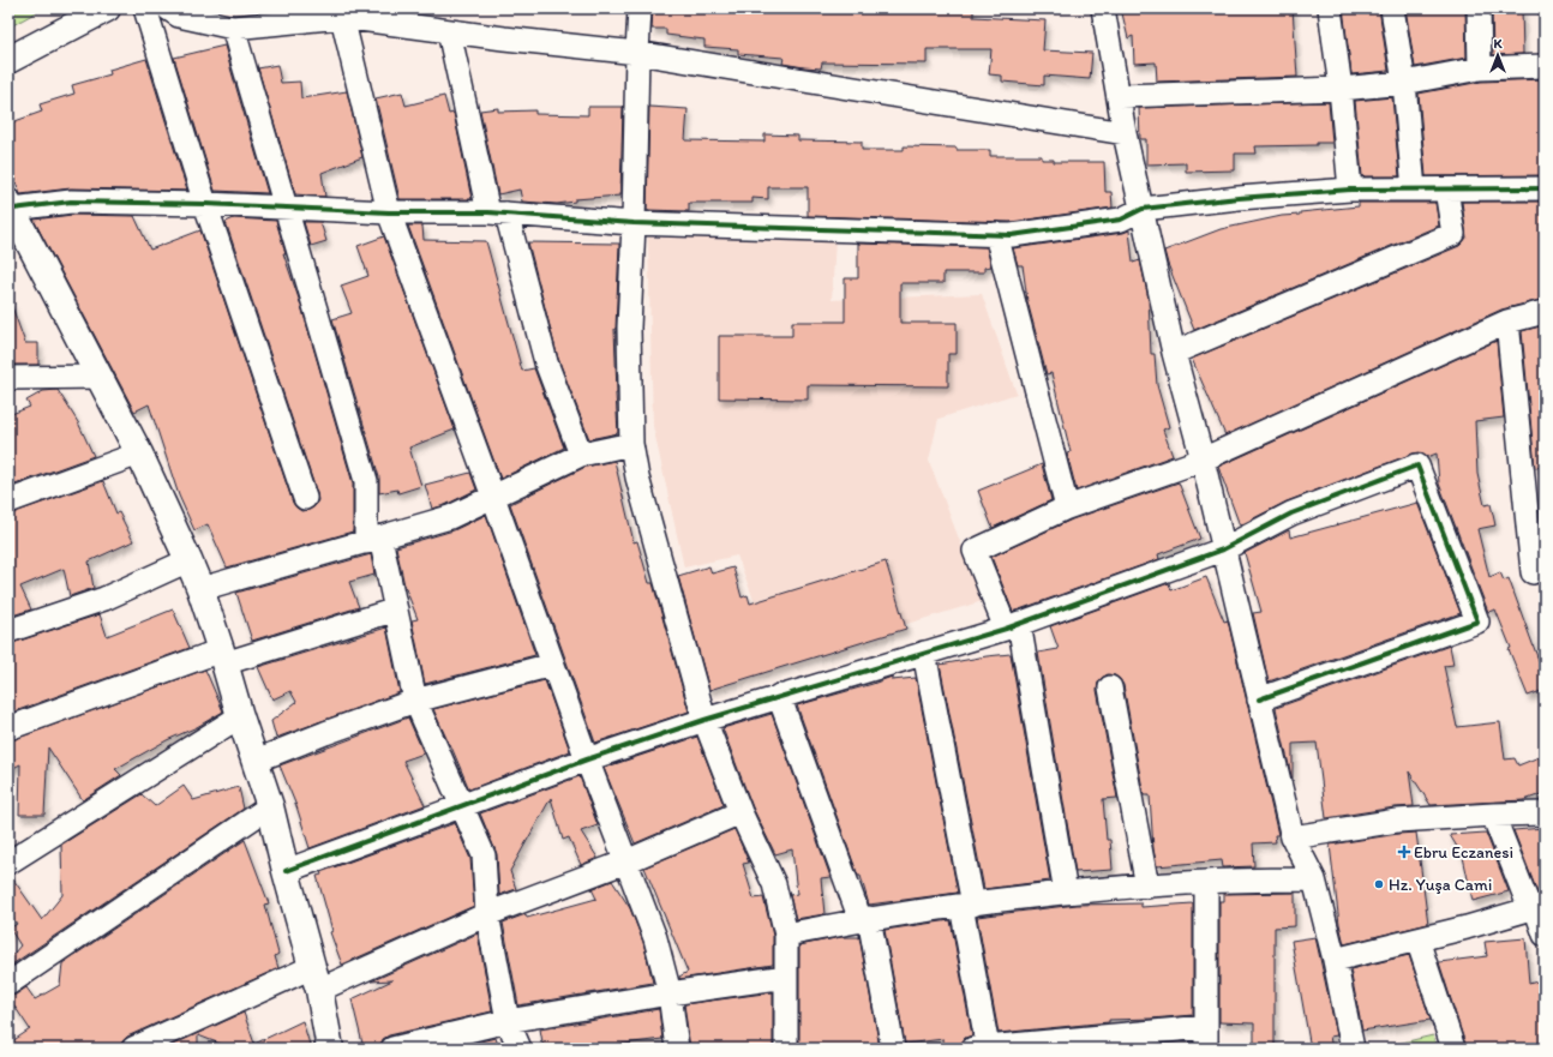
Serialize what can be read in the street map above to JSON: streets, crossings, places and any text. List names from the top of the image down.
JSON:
{
  "places": {
    "health": ["Ebru Eczanesi"],
    "other": ["Hz. Yuşa Cami"]
  },
  "north": "top"
}
